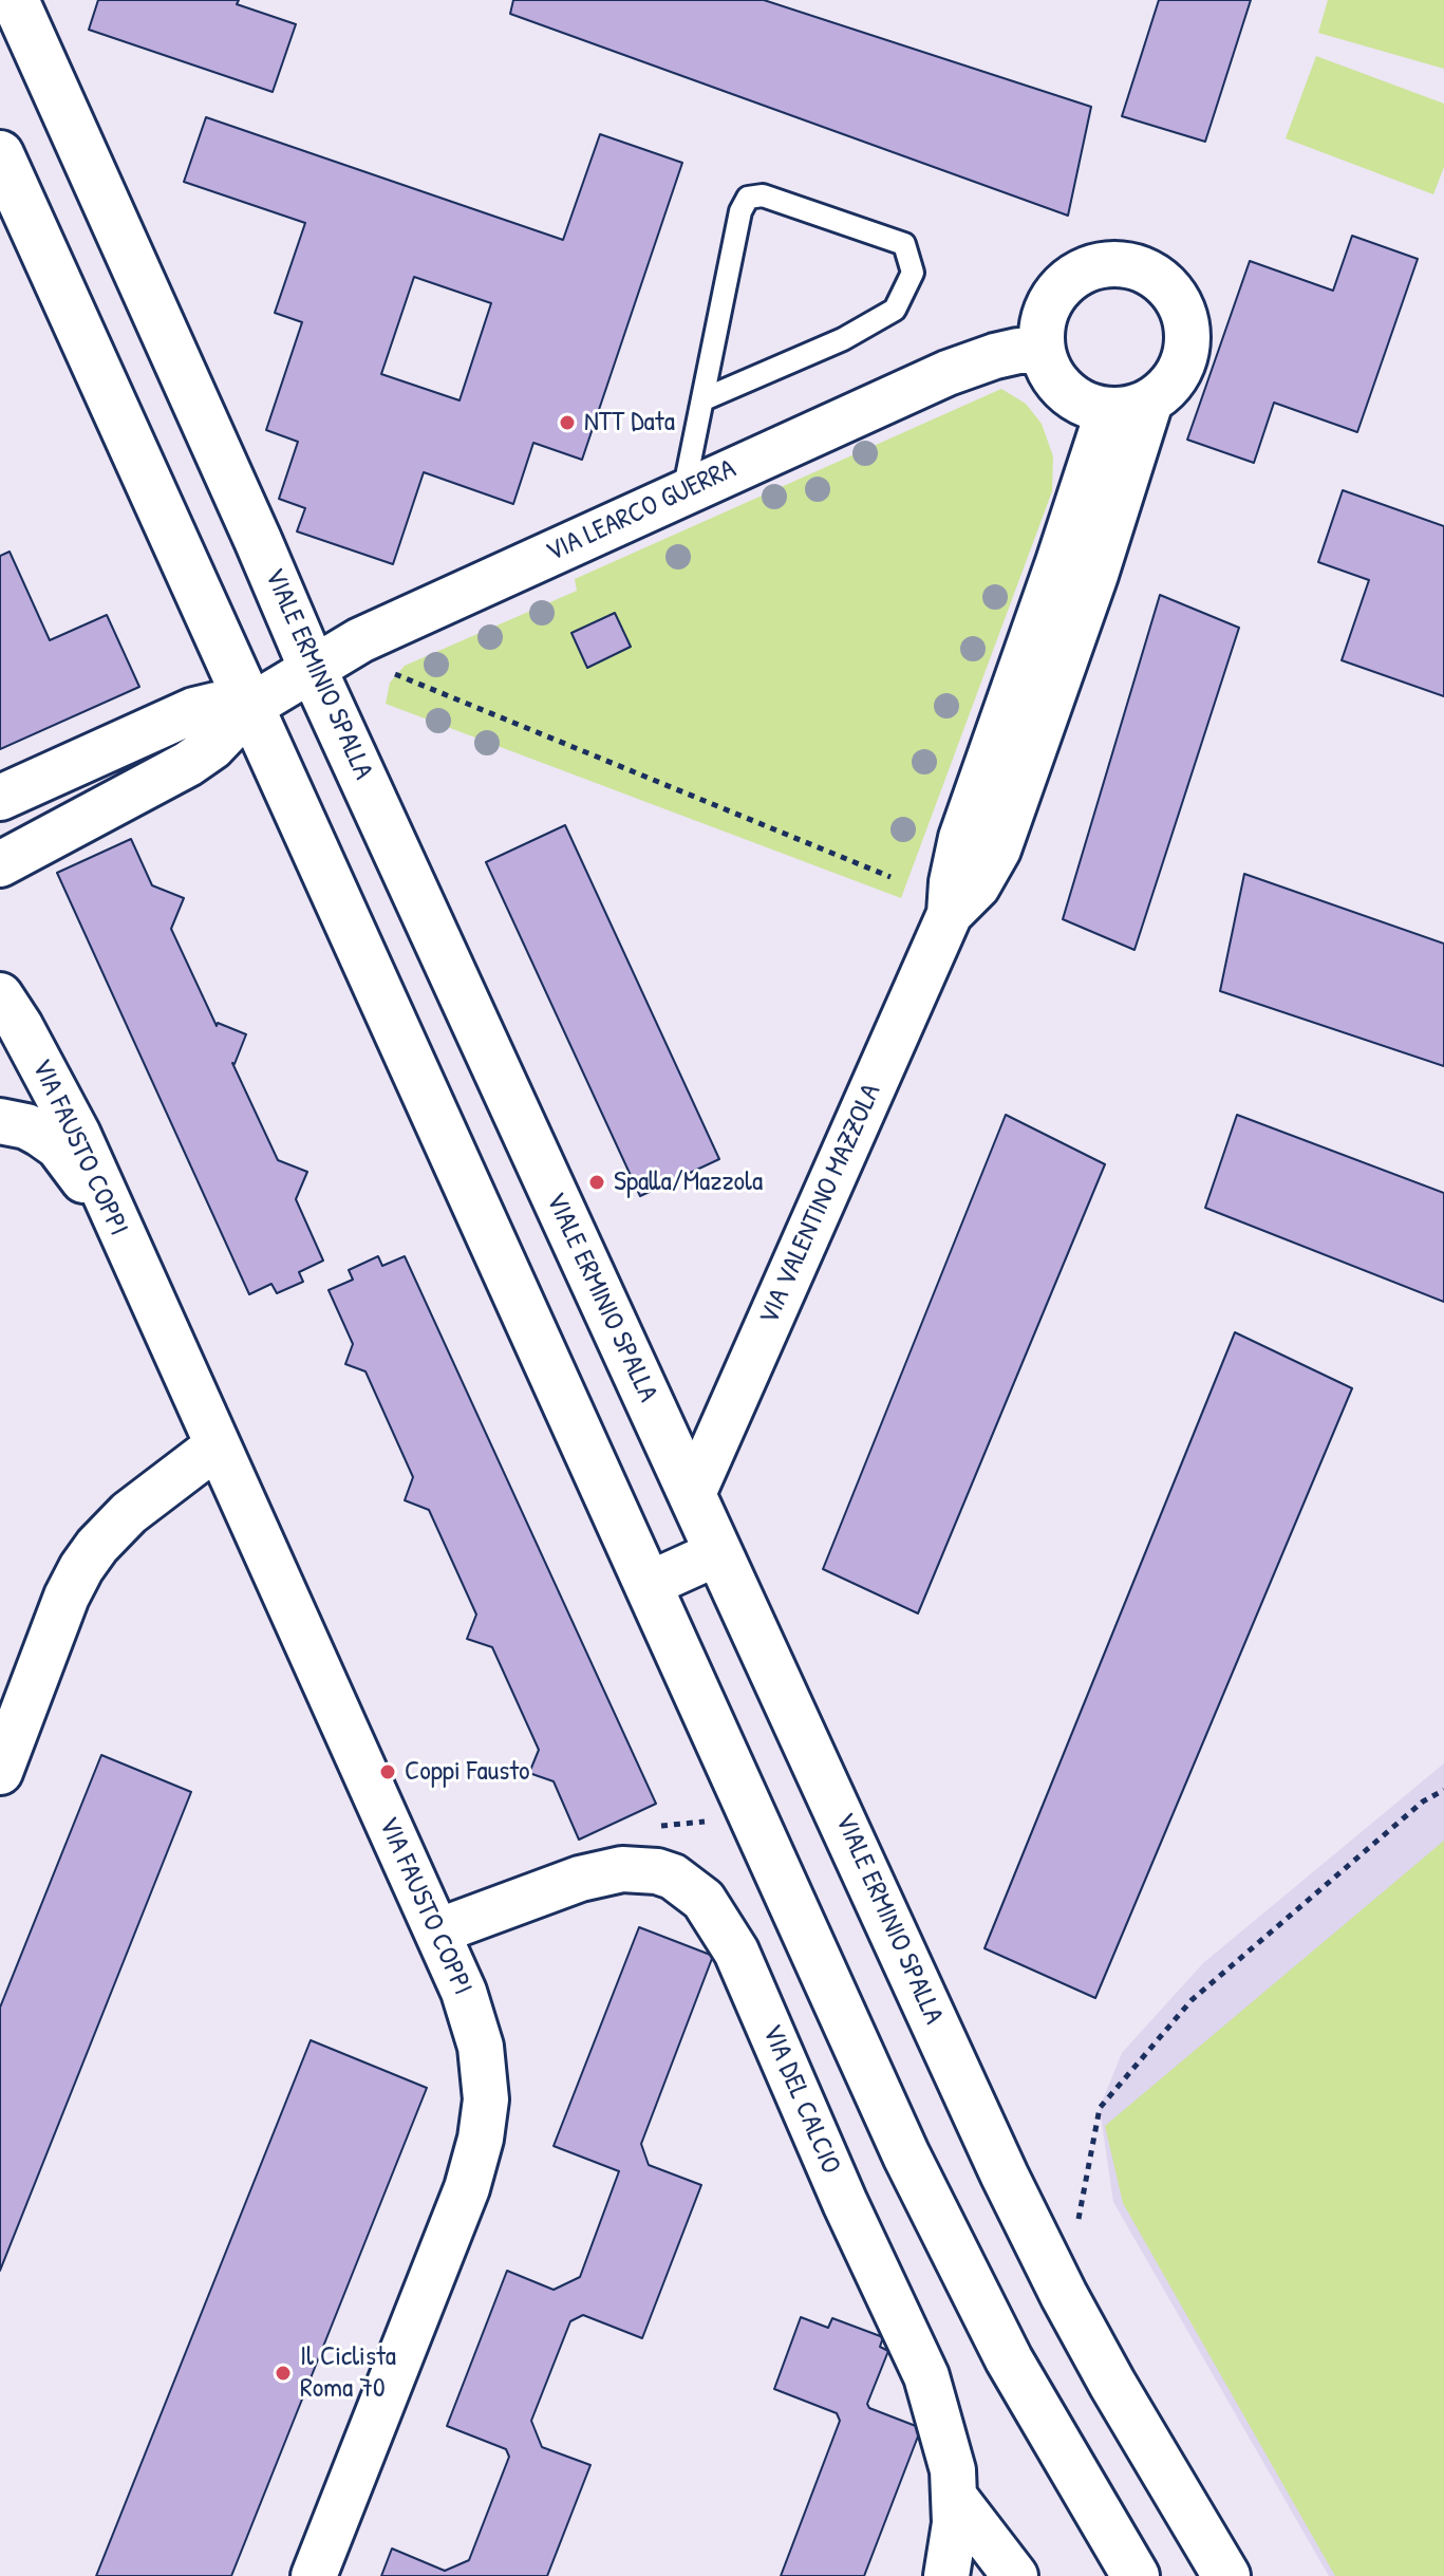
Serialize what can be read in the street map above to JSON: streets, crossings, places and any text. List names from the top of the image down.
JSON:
{
  "streets": {
    "main road": ["VIALE ERMINIO SPALLA"],
    "street": [
      "VIA LEARCO GUERRA",
      "VIA FAUSTO COPPI",
      "VIA VALENTINO MAZZOLA",
      "VIA DEL CALCIO"
    ]
  },
  "crossings": [
    ["VIA LEARCO GUERRA", "VIALE ERMINIO SPALLA"],
    ["VIA LEARCO GUERRA", "VIA VALENTINO MAZZOLA"],
    ["VIALE ERMINIO SPALLA", "VIA VALENTINO MAZZOLA"],
    ["VIA FAUSTO COPPI", "VIA DEL CALCIO"]
  ],
  "places": [
    "NTT Data",
    "Spalla/Mazzola",
    "Coppi Fausto",
    "Il Ciclista Roma 70"
  ]
}
